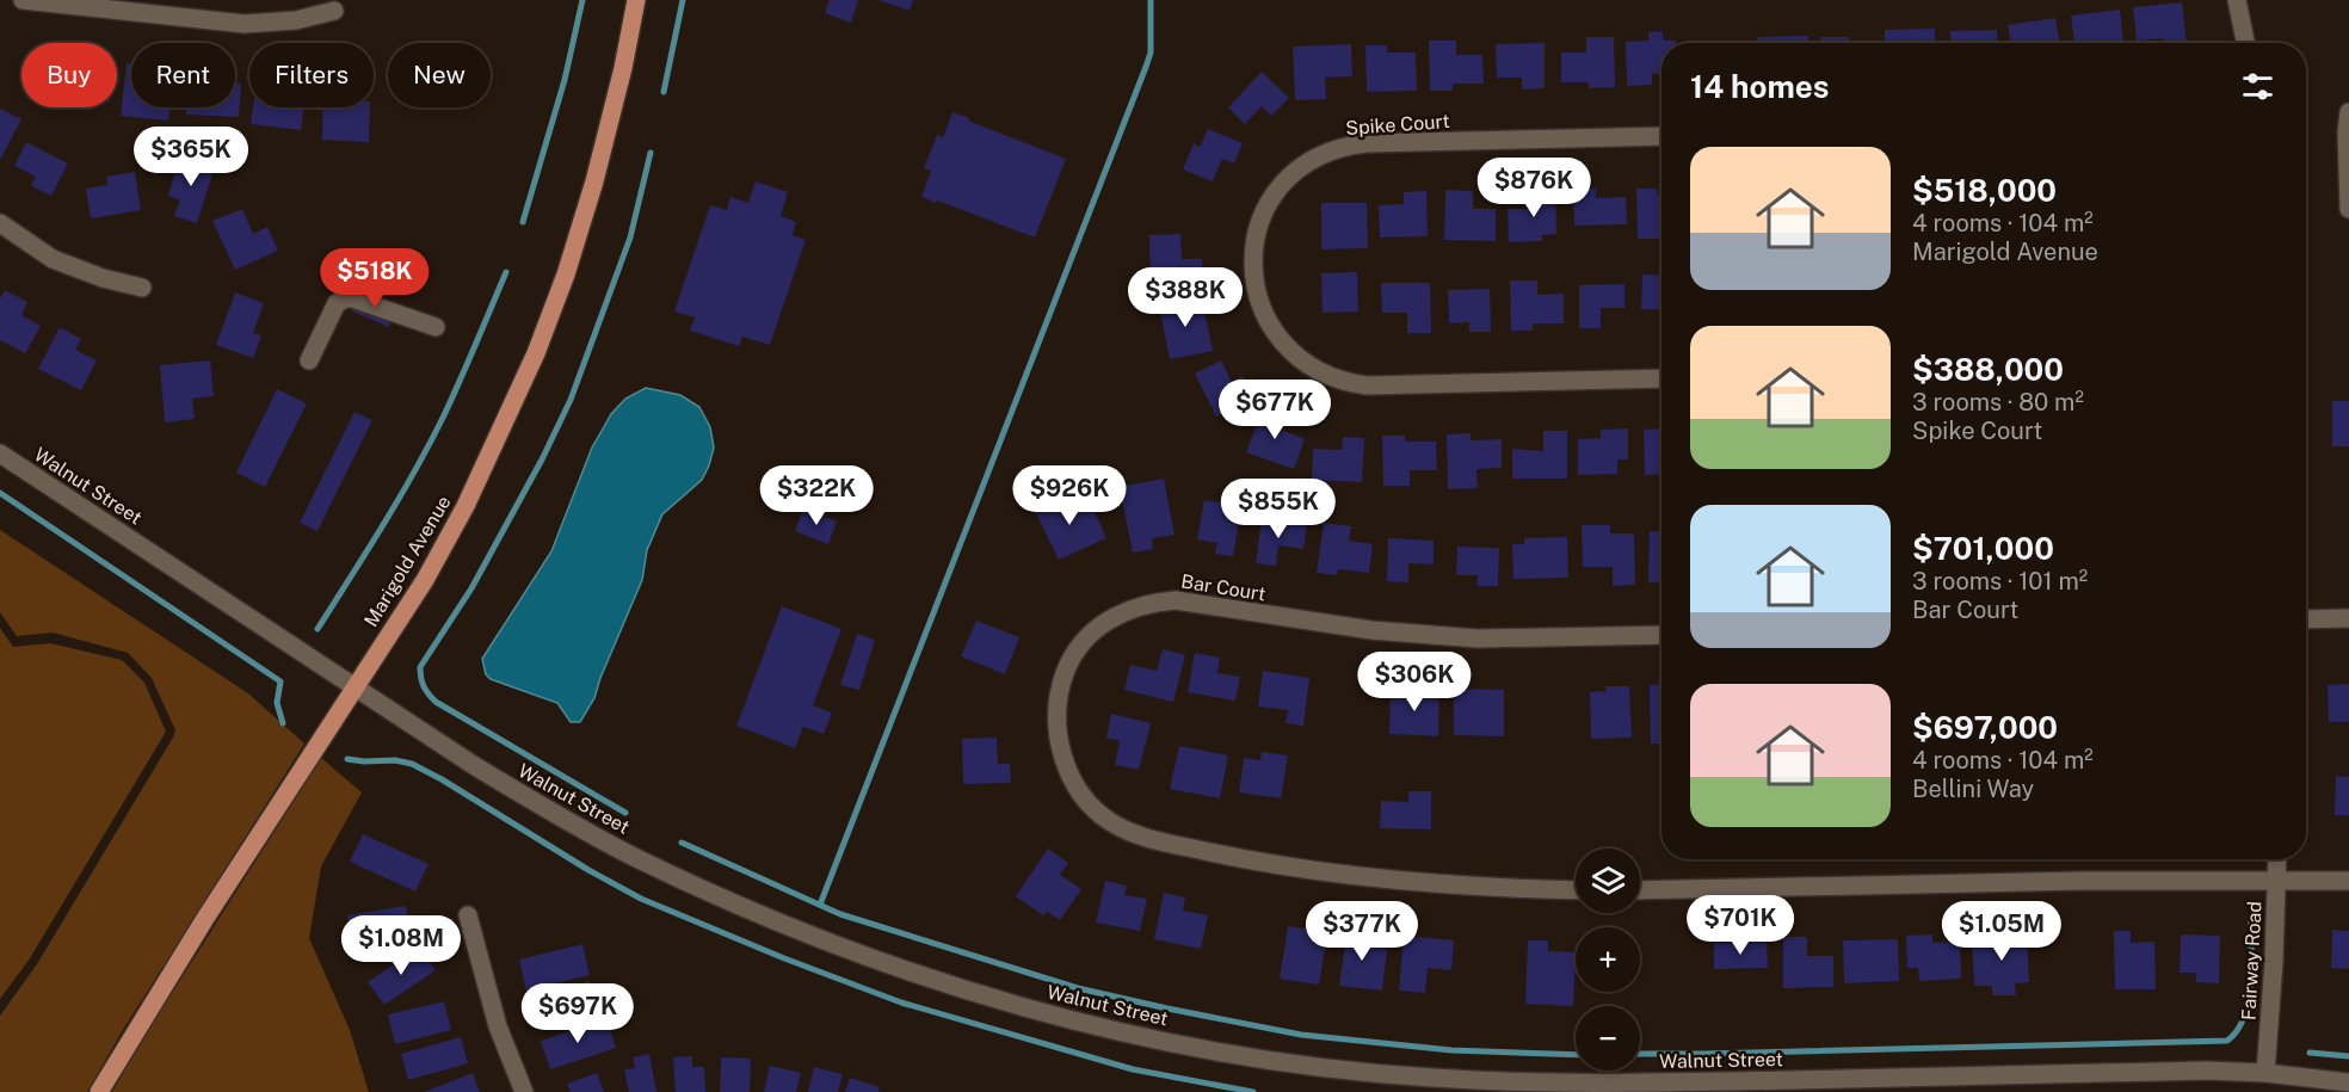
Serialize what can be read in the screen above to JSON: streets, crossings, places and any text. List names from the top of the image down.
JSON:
{
  "streets": {
    "main road": ["Marigold Avenue"],
    "street": [
      "Spike Court",
      "Walnut Street",
      "Bar Court",
      "Fairway Road"
    ]
  },
  "crossings": [
    ["Walnut Street", "Marigold Avenue"],
    ["Walnut Street", "Fairway Road"]
  ],
  "page": {
    "chip": [
      "Buy",
      "Rent",
      "Filters",
      "New"
    ],
    "heading": "14 homes",
    "price": [
      "$365K",
      "$876K",
      "$518K",
      "$388K",
      "$677K",
      "$322K",
      "$926K",
      "$855K",
      "$306K",
      "$701K",
      "$377K",
      "$1.05M",
      "$1.08M",
      "$697K"
    ],
    "list": [
      {
        "name": "$518,000",
        "note": "4 rooms · 104 m² · Marigold Avenue"
      },
      {
        "name": "$388,000",
        "note": "3 rooms · 80 m² · Spike Court"
      },
      {
        "name": "$701,000",
        "note": "3 rooms · 101 m² · Bar Court"
      },
      {
        "name": "$697,000",
        "note": "4 rooms · 104 m² · Bellini Way"
      }
    ],
    "map_buttons": ["+", "−"]
  }
}
